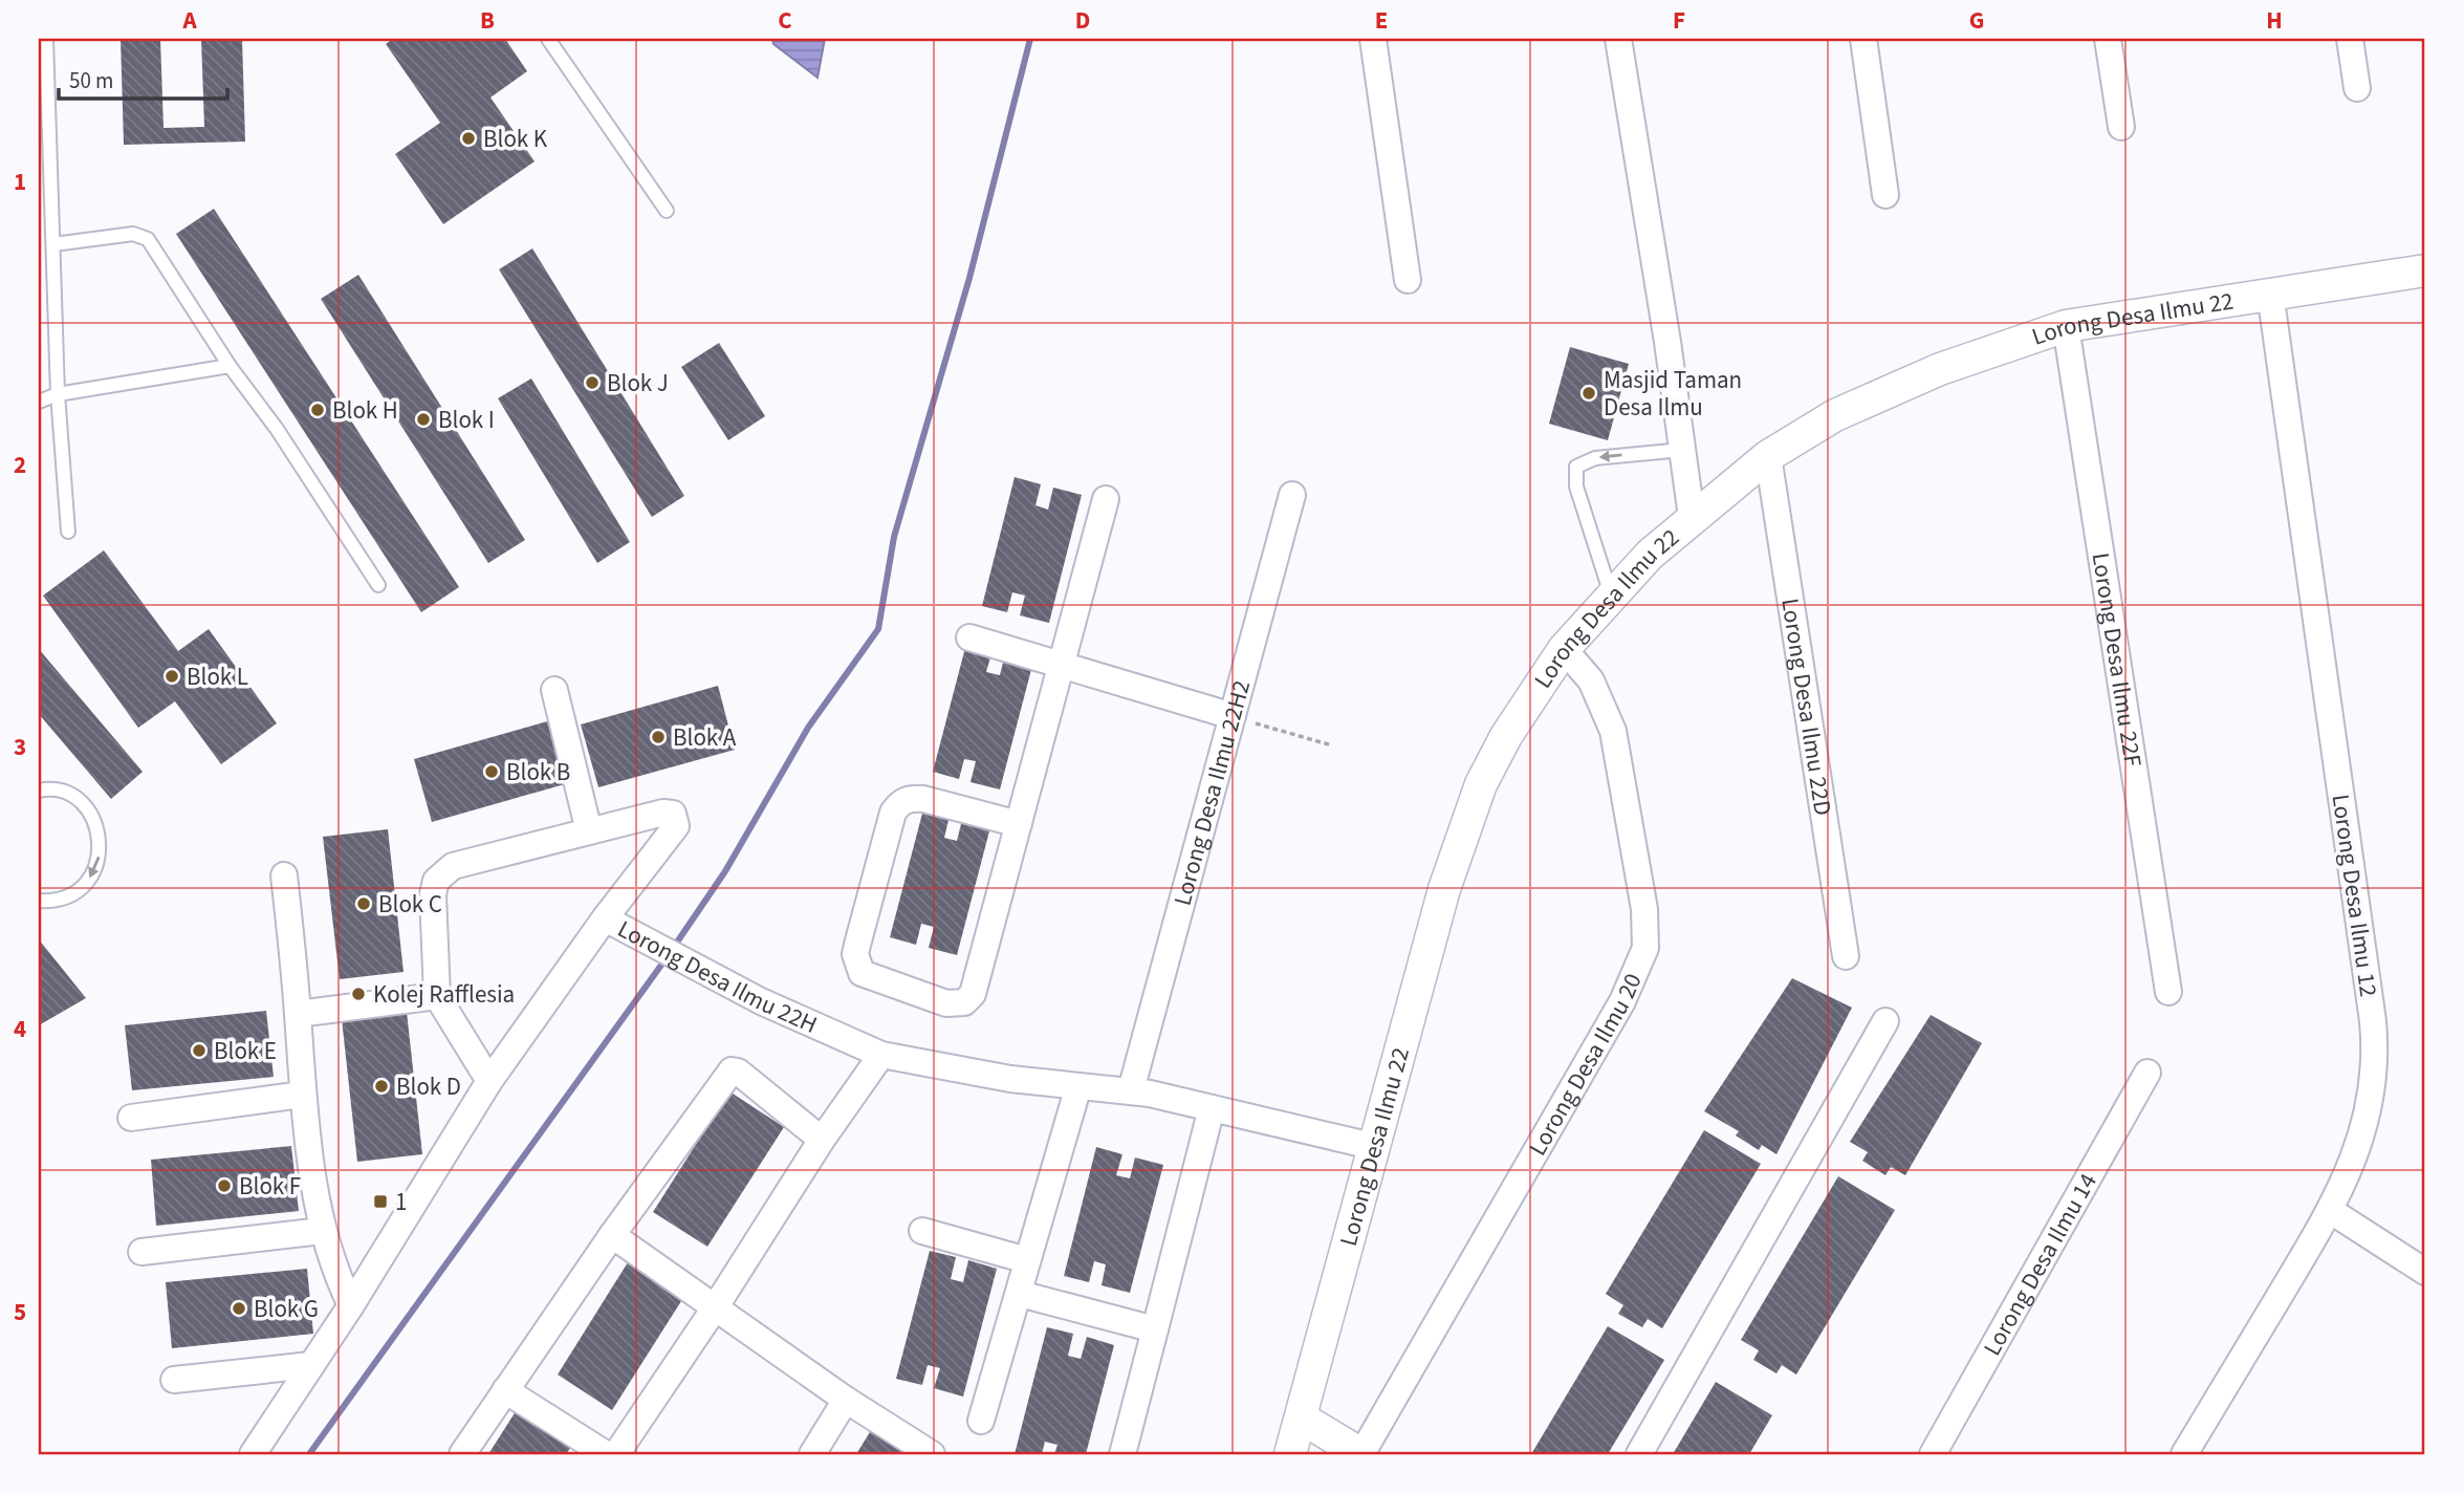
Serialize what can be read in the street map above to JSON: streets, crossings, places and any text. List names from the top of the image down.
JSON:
{
  "streets": {
    "street": [
      "Lorong Desa Ilmu 22",
      "Lorong Desa Ilmu 22F",
      "Lorong Desa Ilmu 22D",
      "Lorong Desa Ilmu 22H2",
      "Lorong Desa Ilmu 12",
      "Lorong Desa Ilmu 22H",
      "Lorong Desa Ilmu 20",
      "Lorong Desa Ilmu 14"
    ]
  },
  "crossings": [
    ["Lorong Desa Ilmu 22", "Lorong Desa Ilmu 22F"],
    ["Lorong Desa Ilmu 22", "Lorong Desa Ilmu 22D"],
    ["Lorong Desa Ilmu 22", "Lorong Desa Ilmu 12"],
    ["Lorong Desa Ilmu 22", "Lorong Desa Ilmu 22H"],
    ["Lorong Desa Ilmu 22", "Lorong Desa Ilmu 20"],
    ["Lorong Desa Ilmu 22H2", "Lorong Desa Ilmu 22H"]
  ],
  "places": {
    "other": [
      "Blok K",
      "Blok J",
      "Masjid Taman Desa Ilmu",
      "Blok H",
      "Blok I",
      "Blok L",
      "Blok A",
      "Blok B",
      "Blok C",
      "Kolej Rafflesia",
      "Blok E",
      "Blok D",
      "Blok F",
      "Blok G"
    ],
    "transit": ["1"]
  },
  "scale_bar": "50 m",
  "grid": {
    "columns": [
      "A",
      "B",
      "C",
      "D",
      "E",
      "F",
      "G",
      "H"
    ],
    "rows": [
      "1",
      "2",
      "3",
      "4",
      "5"
    ]
  }
}
